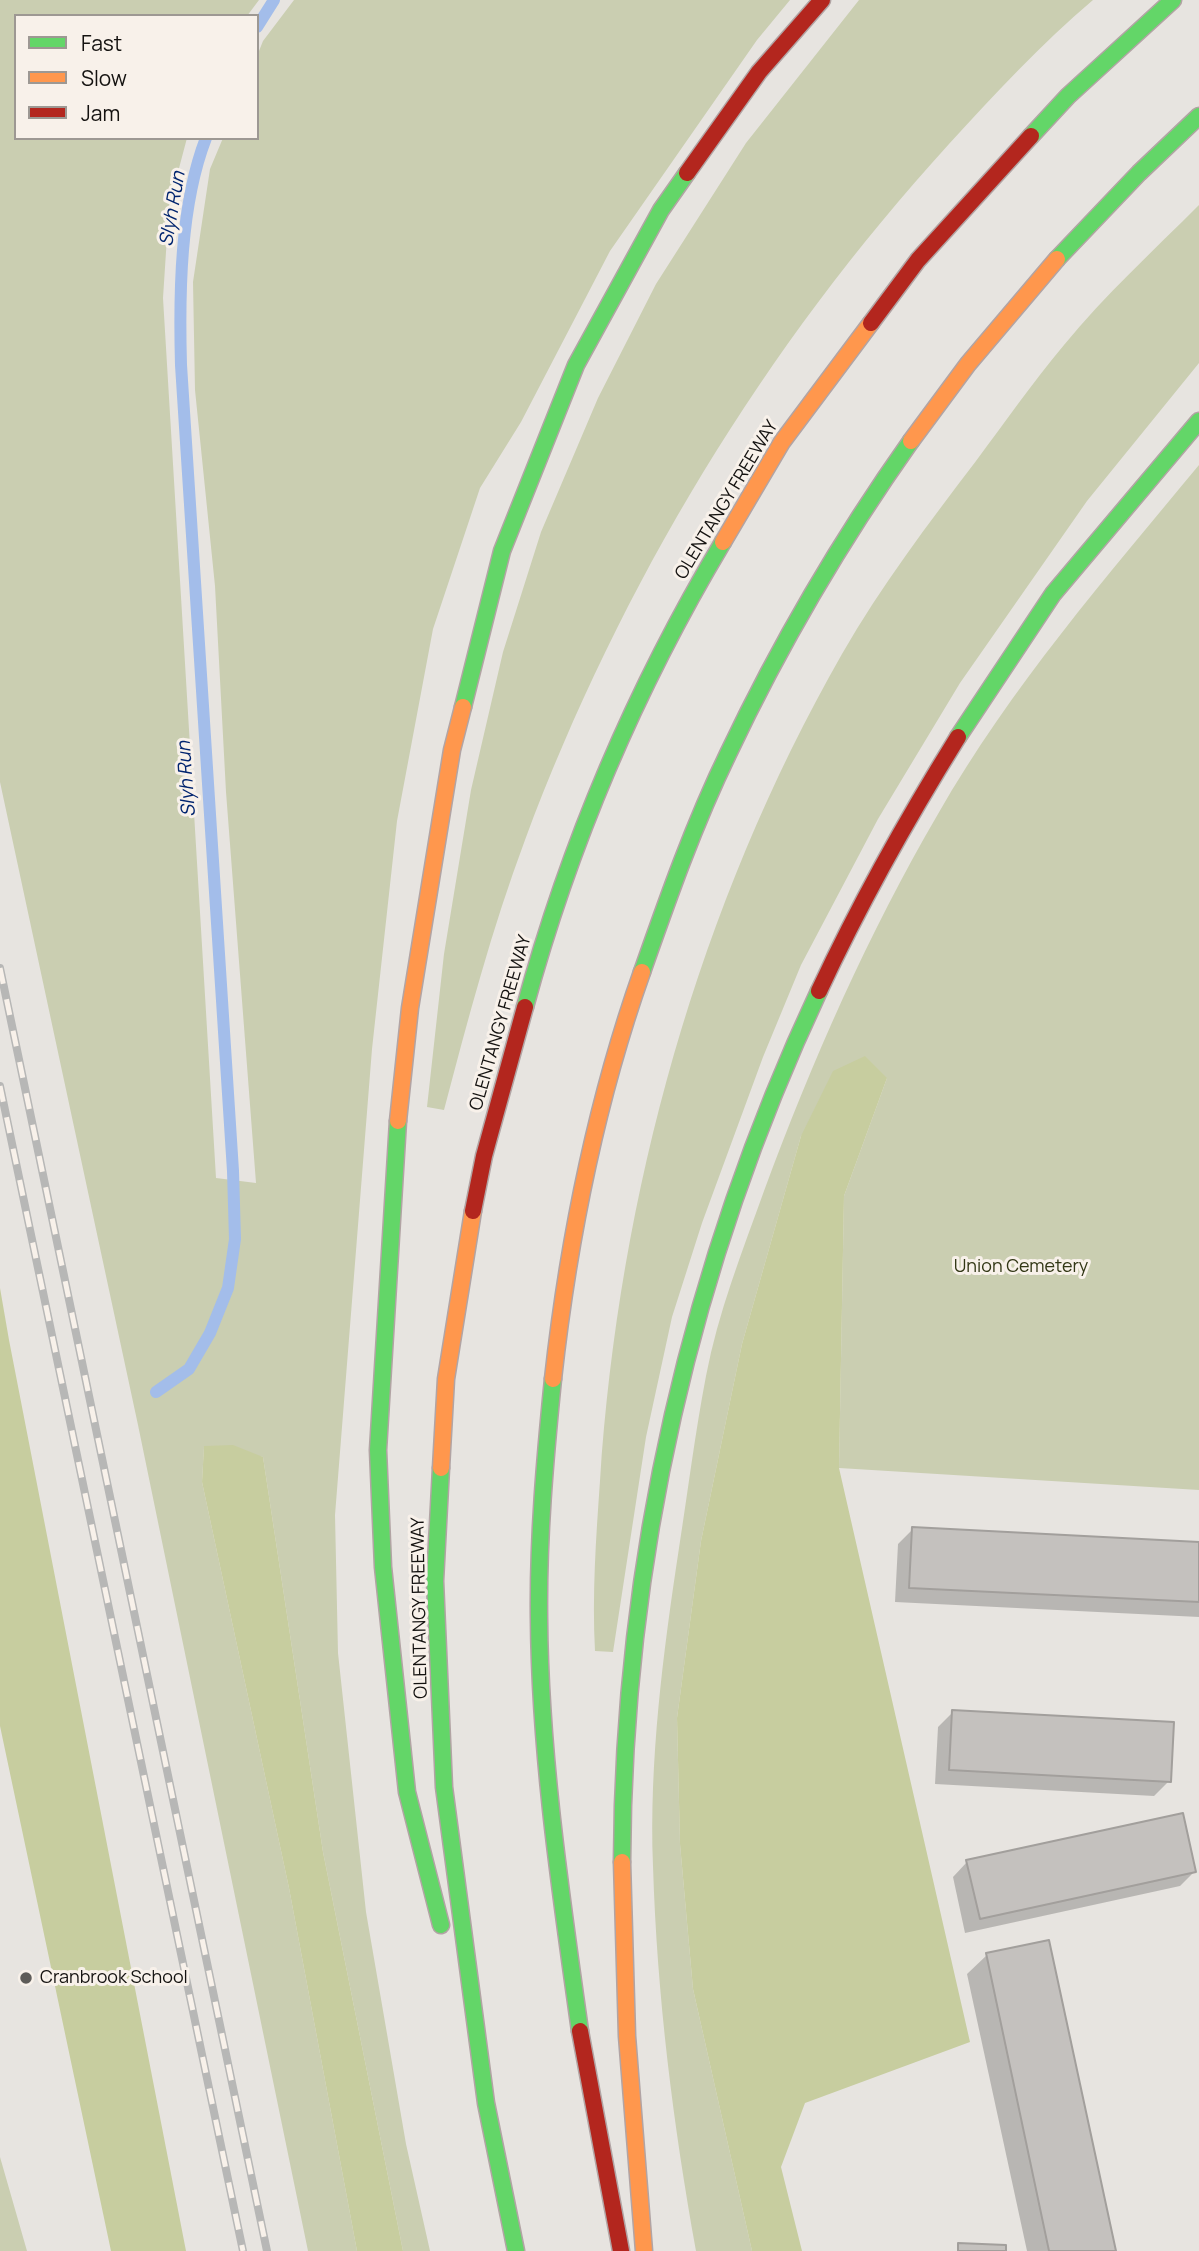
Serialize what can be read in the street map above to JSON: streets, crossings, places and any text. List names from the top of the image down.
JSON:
{
  "streets": {
    "highway": ["OLENTANGY FREEWAY"]
  },
  "water": ["Slyh Run"],
  "parks": ["Union Cemetery"],
  "places": ["Cranbrook School"],
  "legend": ["Fast", "Slow", "Jam"]
}
